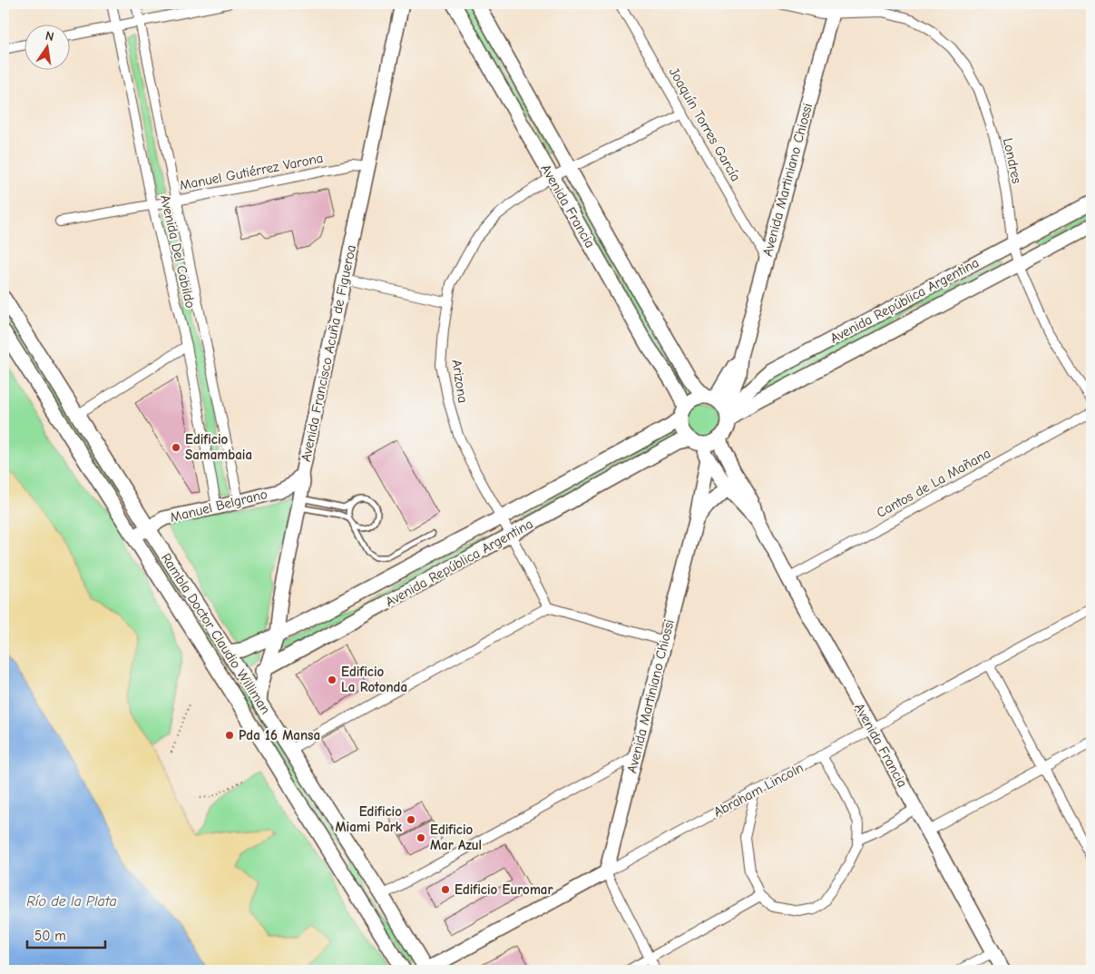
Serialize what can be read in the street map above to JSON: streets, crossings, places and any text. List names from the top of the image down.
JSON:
{
  "streets": {
    "street": [
      "Joaquín Torres García",
      "Londres",
      "Manuel Gutiérrez Varona",
      "Avenida Martiniano Chiossi",
      "Avenida Francia",
      "Avenida Del Cabildo",
      "Avenida República Argentina",
      "Avenida Francisco Acuña de Figueroa",
      "Arizona",
      "Cantos de La Mañana",
      "Manuel Belgrano",
      "Rambla Doctor Claudio Williman",
      "Abraham Lincoln"
    ]
  },
  "crossings": [
    ["Joaquín Torres García", "Avenida Martiniano Chiossi"],
    ["Joaquín Torres García", "Arizona"],
    ["Londres", "Avenida Martiniano Chiossi"],
    ["Londres", "Avenida República Argentina"],
    ["Manuel Gutiérrez Varona", "Avenida Del Cabildo"],
    ["Manuel Gutiérrez Varona", "Avenida Francisco Acuña de Figueroa"],
    ["Avenida Martiniano Chiossi", "Avenida Francia"],
    ["Avenida Martiniano Chiossi", "Avenida República Argentina"],
    ["Avenida Martiniano Chiossi", "Abraham Lincoln"],
    ["Avenida Francia", "Avenida República Argentina"],
    ["Avenida Francia", "Arizona"],
    ["Avenida Francia", "Cantos de La Mañana"],
    ["Avenida Francia", "Abraham Lincoln"],
    ["Avenida Del Cabildo", "Manuel Belgrano"],
    ["Avenida República Argentina", "Avenida Francisco Acuña de Figueroa"],
    ["Avenida República Argentina", "Arizona"],
    ["Avenida República Argentina", "Rambla Doctor Claudio Williman"],
    ["Avenida Francisco Acuña de Figueroa", "Manuel Belgrano"],
    ["Avenida Francisco Acuña de Figueroa", "Rambla Doctor Claudio Williman"],
    ["Manuel Belgrano", "Rambla Doctor Claudio Williman"],
    ["Rambla Doctor Claudio Williman", "Abraham Lincoln"]
  ],
  "water": ["Río de la Plata"],
  "places": [
    "Edificio Samambaia",
    "Edificio La Rotonda",
    "Pda 16 Mansa",
    "Edificio Miami Park",
    "Edificio Mar Azul",
    "Edificio Euromar"
  ],
  "scale_bar": "50 m",
  "north": "top"
}
